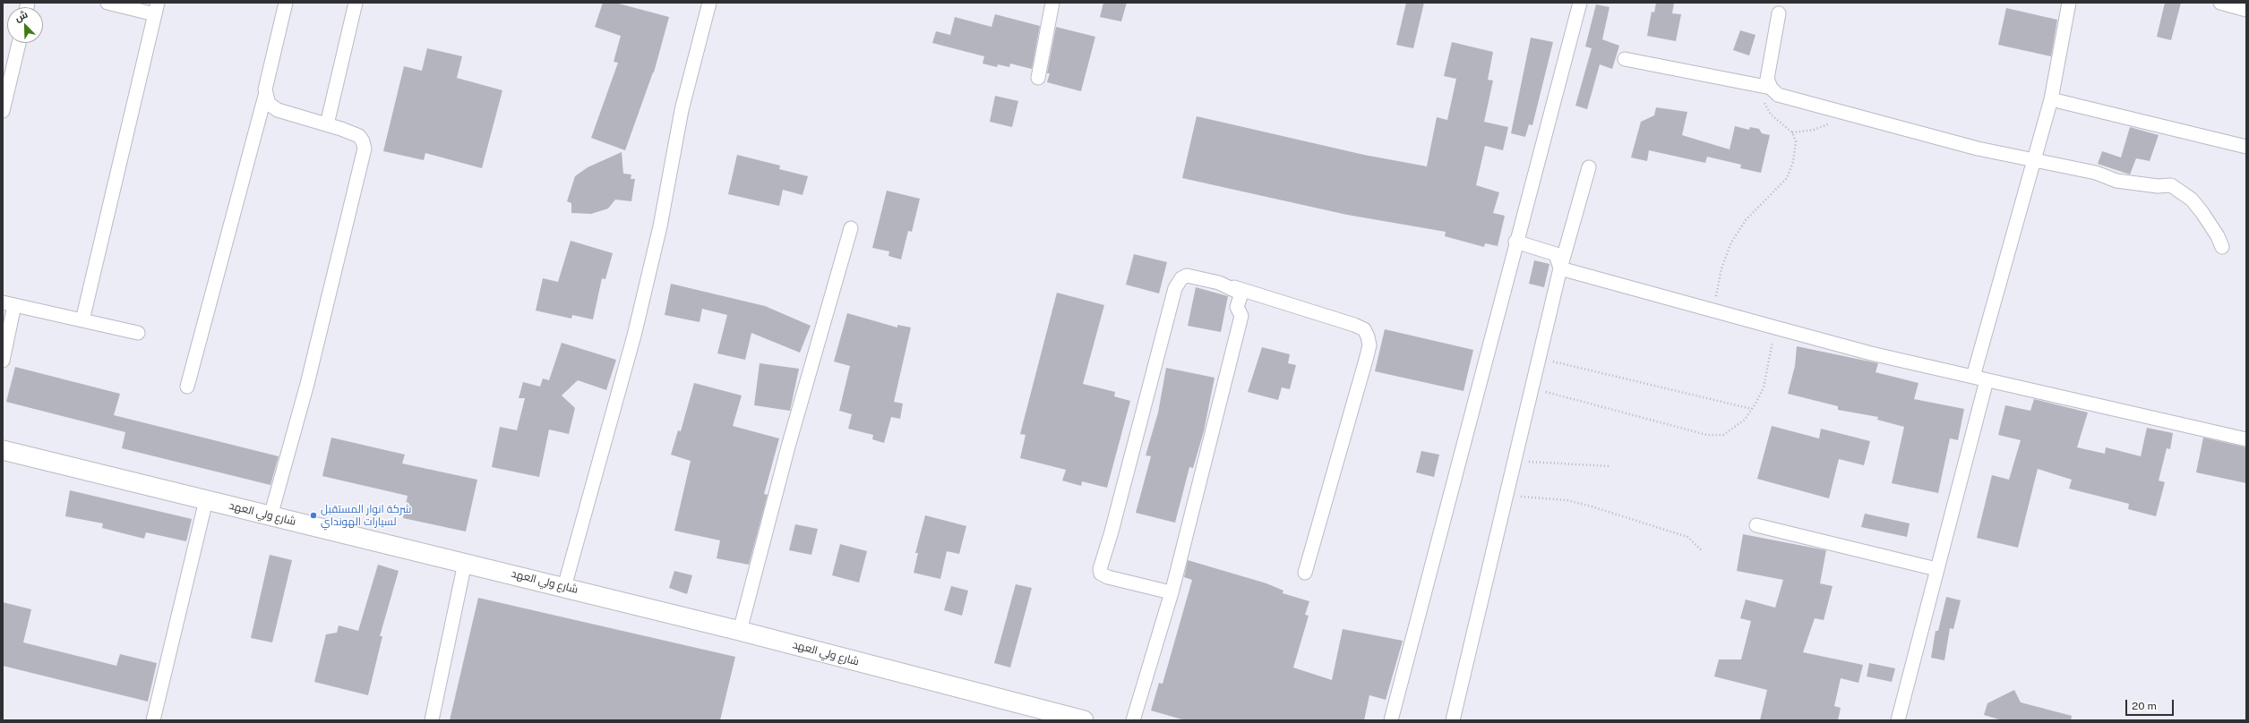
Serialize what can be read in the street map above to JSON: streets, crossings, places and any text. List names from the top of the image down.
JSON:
{
  "streets": {
    "main road": ["شارع ولي العهد"]
  },
  "places": ["شركة انوار المستقبل لسيارات الهونداي"],
  "scale_bar": "20 m",
  "north": "top left"
}
